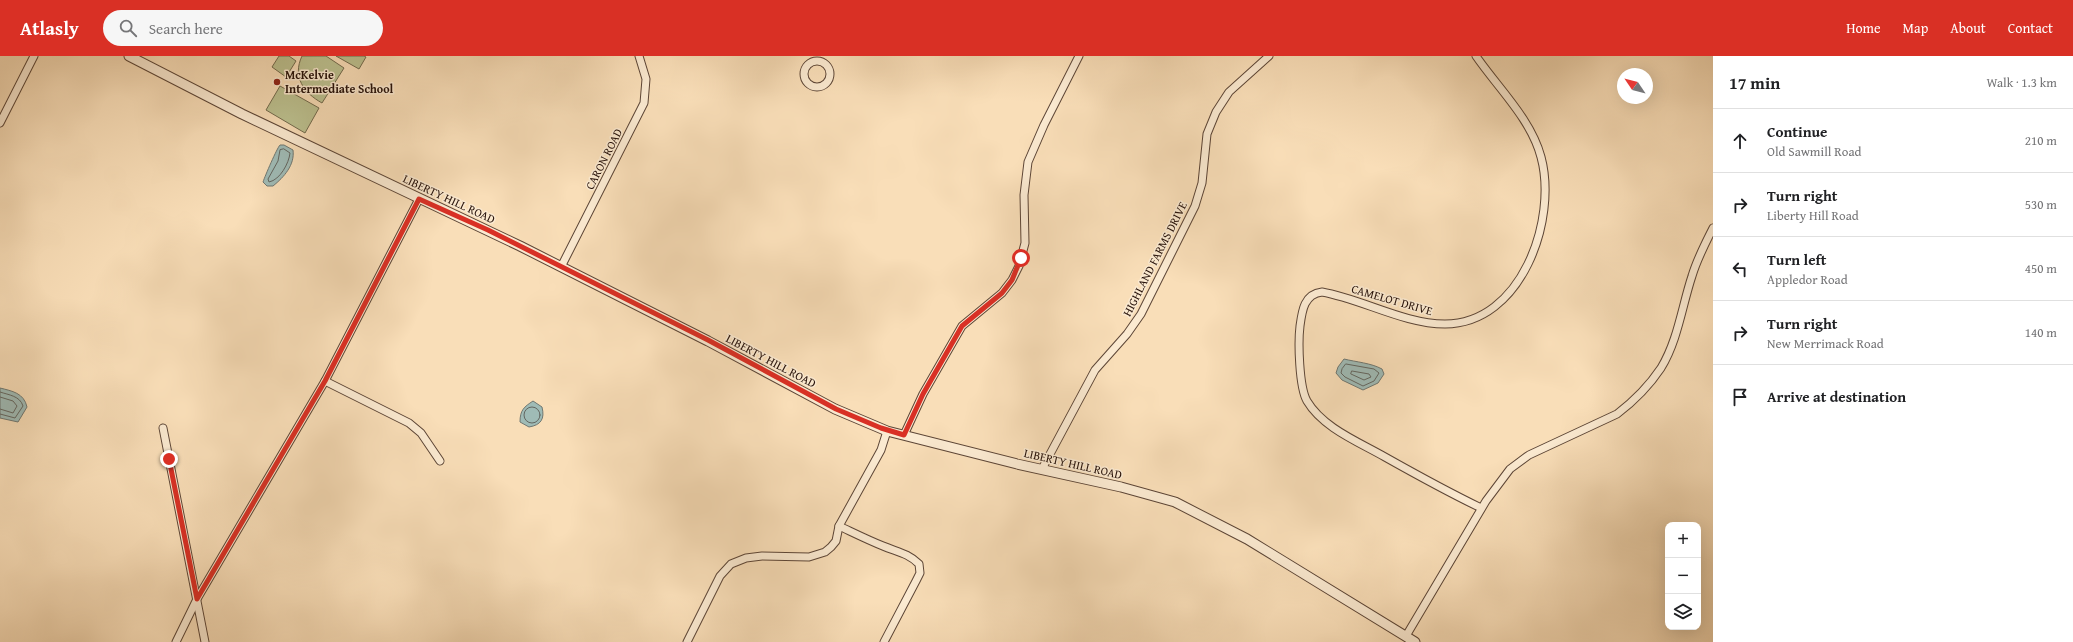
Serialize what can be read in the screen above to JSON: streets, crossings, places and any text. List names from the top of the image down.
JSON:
{
  "streets": {
    "street": [
      "CARON ROAD",
      "LIBERTY HILL ROAD",
      "HIGHLAND FARMS DRIVE",
      "CAMELOT DRIVE"
    ]
  },
  "crossings": [
    ["CARON ROAD", "LIBERTY HILL ROAD"],
    ["LIBERTY HILL ROAD", "HIGHLAND FARMS DRIVE"]
  ],
  "places": ["McKelvie Intermediate School"],
  "north": "top left",
  "page": {
    "header": "Atlasly",
    "search": "Search here",
    "nav": [
      "Home",
      "Map",
      "About",
      "Contact"
    ],
    "heading": ["17 min", "Walk · 1.3 km"],
    "list": [
      ["Continue", "Old Sawmill Road", "210 m"],
      ["Turn right", "Liberty Hill Road", "530 m"],
      ["Turn left", "Appledor Road", "450 m"],
      ["Turn right", "New Merrimack Road", "140 m"],
      "Arrive at destination"
    ],
    "map_buttons": ["+", "−"]
  }
}
